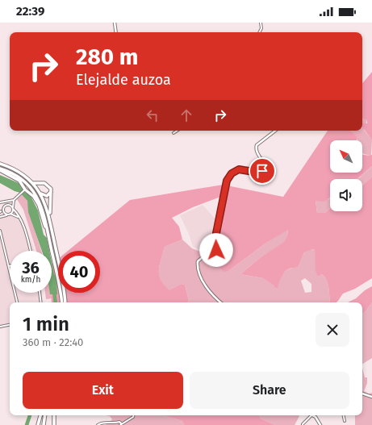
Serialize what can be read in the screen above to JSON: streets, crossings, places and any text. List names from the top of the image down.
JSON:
{
  "north": "top left",
  "page": {
    "status": "22:39",
    "turn": ["280 m", "Elejalde auzoa"],
    "speed": "36 km/h",
    "limit": "40",
    "heading": ["1 min", "360 m · 22:40"],
    "buttons": ["Exit", "Share"]
  }
}
